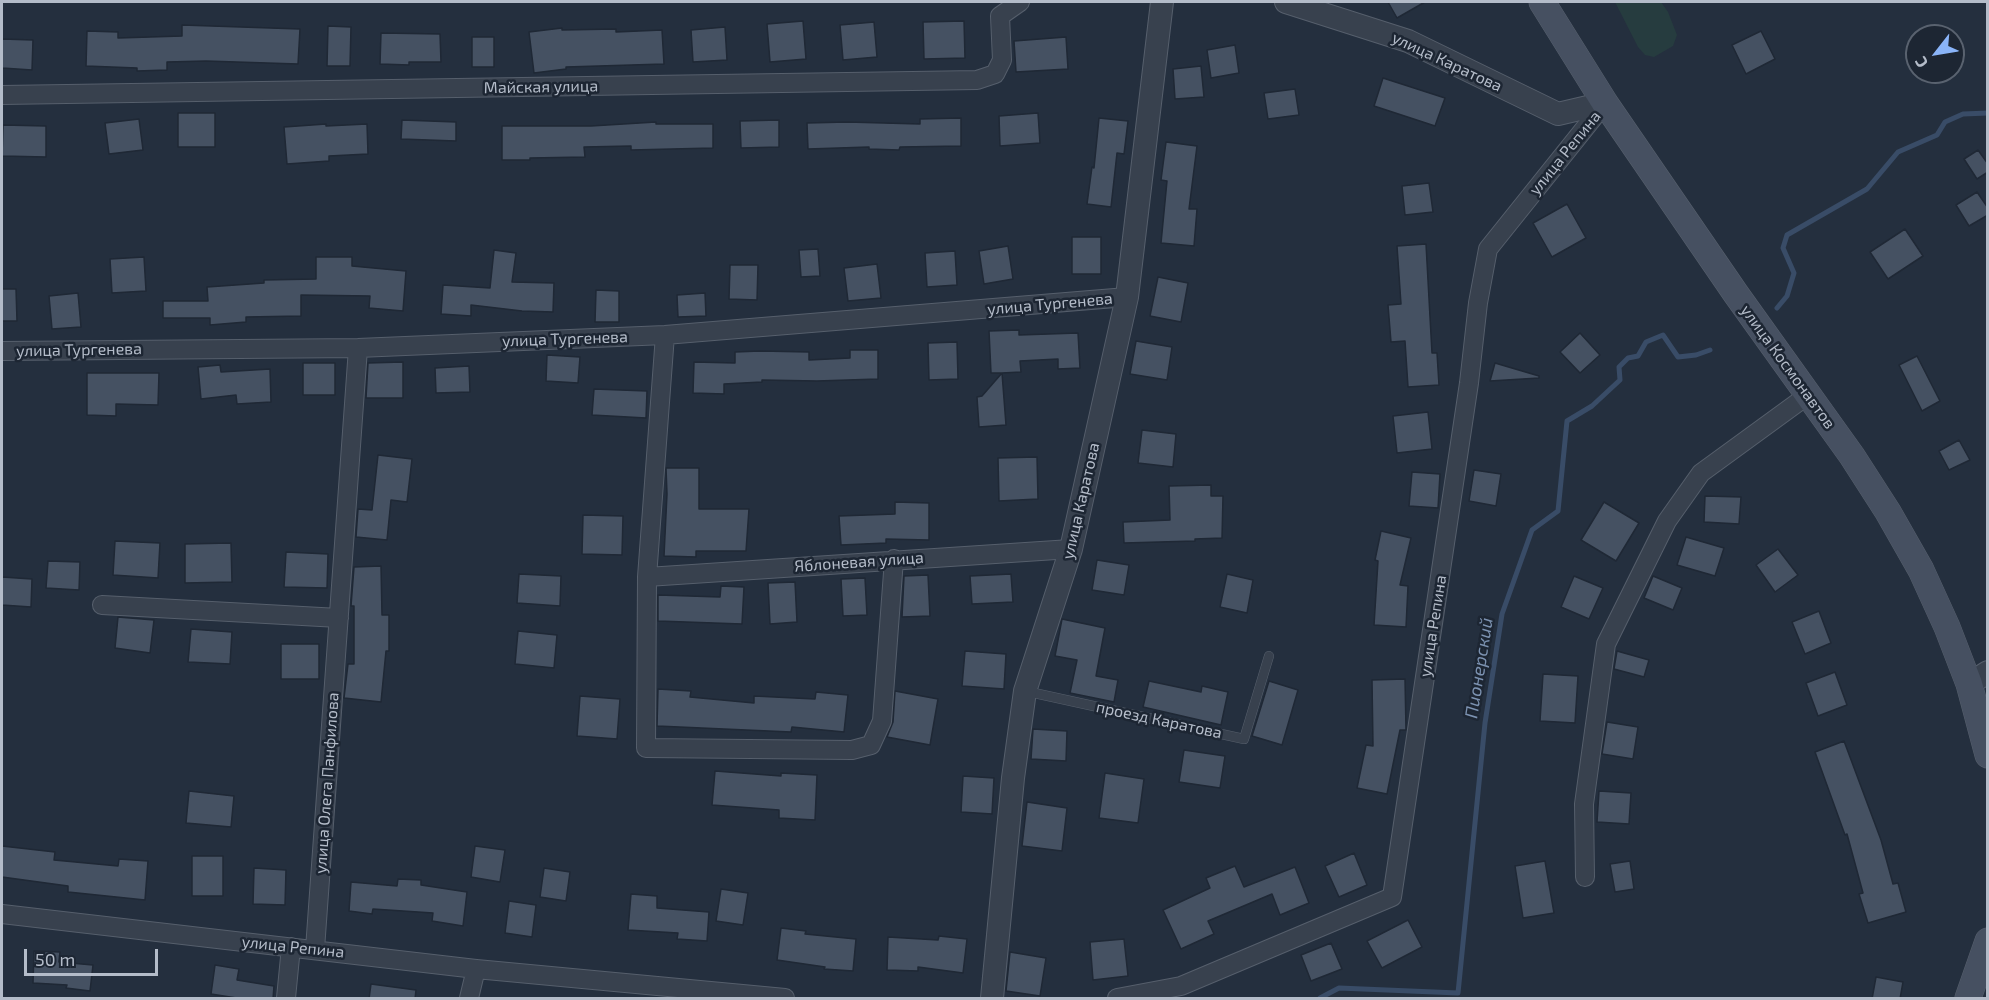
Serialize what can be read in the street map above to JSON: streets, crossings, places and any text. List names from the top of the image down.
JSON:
{
  "streets": {
    "main road": ["улица Космонавтов"],
    "street": [
      "улица Каратова",
      "Майская улица",
      "улица Репина",
      "улица Тургенева",
      "Яблоневая улица",
      "улица Олега Панфилова"
    ],
    "lane": ["проезд Каратова"]
  },
  "crossings": [
    ["улица Каратова", "улица Репина"],
    ["улица Каратова", "улица Тургенева"],
    ["улица Каратова", "улица Космонавтов"],
    ["улица Каратова", "Яблоневая улица"],
    ["улица Каратова", "проезд Каратова"],
    ["улица Репина", "улица Космонавтов"],
    ["улица Репина", "улица Олега Панфилова"],
    ["улица Тургенева", "улица Олега Панфилова"]
  ],
  "water": ["Пионерский"],
  "scale_bar": "50 m",
  "north": "bottom left"
}
